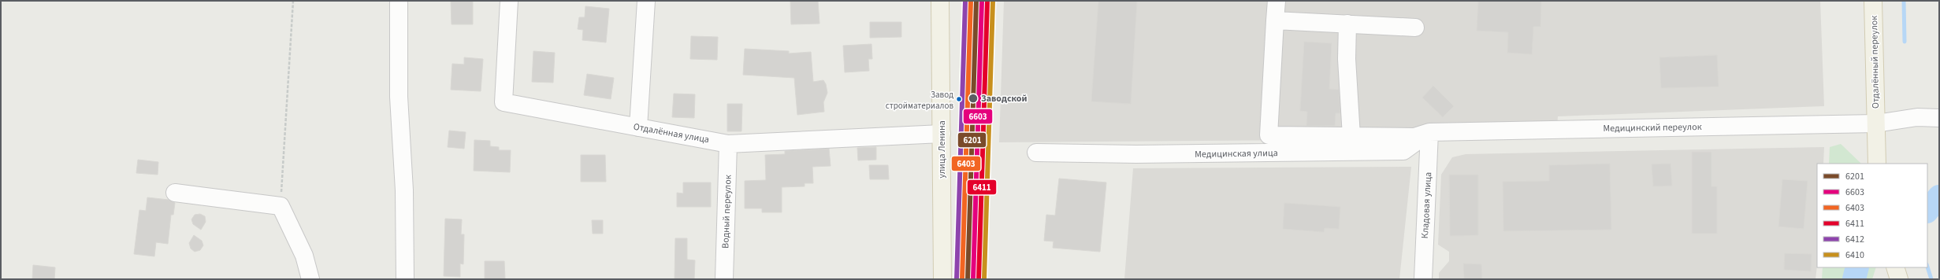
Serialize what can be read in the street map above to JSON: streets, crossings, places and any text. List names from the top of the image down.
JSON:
{
  "streets": {
    "main road": ["Отдалённый переулок", "улица Ленина"],
    "street": [
      "Медицинский переулок",
      "Отдалённая улица",
      "Медицинская улица",
      "Кладовая улица",
      "Водный переулок"
    ]
  },
  "crossings": [
    ["Отдалённый переулок", "Медицинский переулок"],
    ["Медицинский переулок", "Медицинская улица"],
    ["Медицинский переулок", "Кладовая улица"],
    ["Отдалённая улица", "улица Ленина"],
    ["Отдалённая улица", "Водный переулок"],
    ["Медицинская улица", "Кладовая улица"]
  ],
  "places": ["Заводской", "Завод стройматериалов"],
  "lines": [
    "transit line 6201",
    "transit line 6603",
    "transit line 6403",
    "transit line 6411",
    "transit line 6412",
    "transit line 6410"
  ],
  "legend": [
    "6201",
    "6603",
    "6403",
    "6411",
    "6412",
    "6410"
  ]
}
